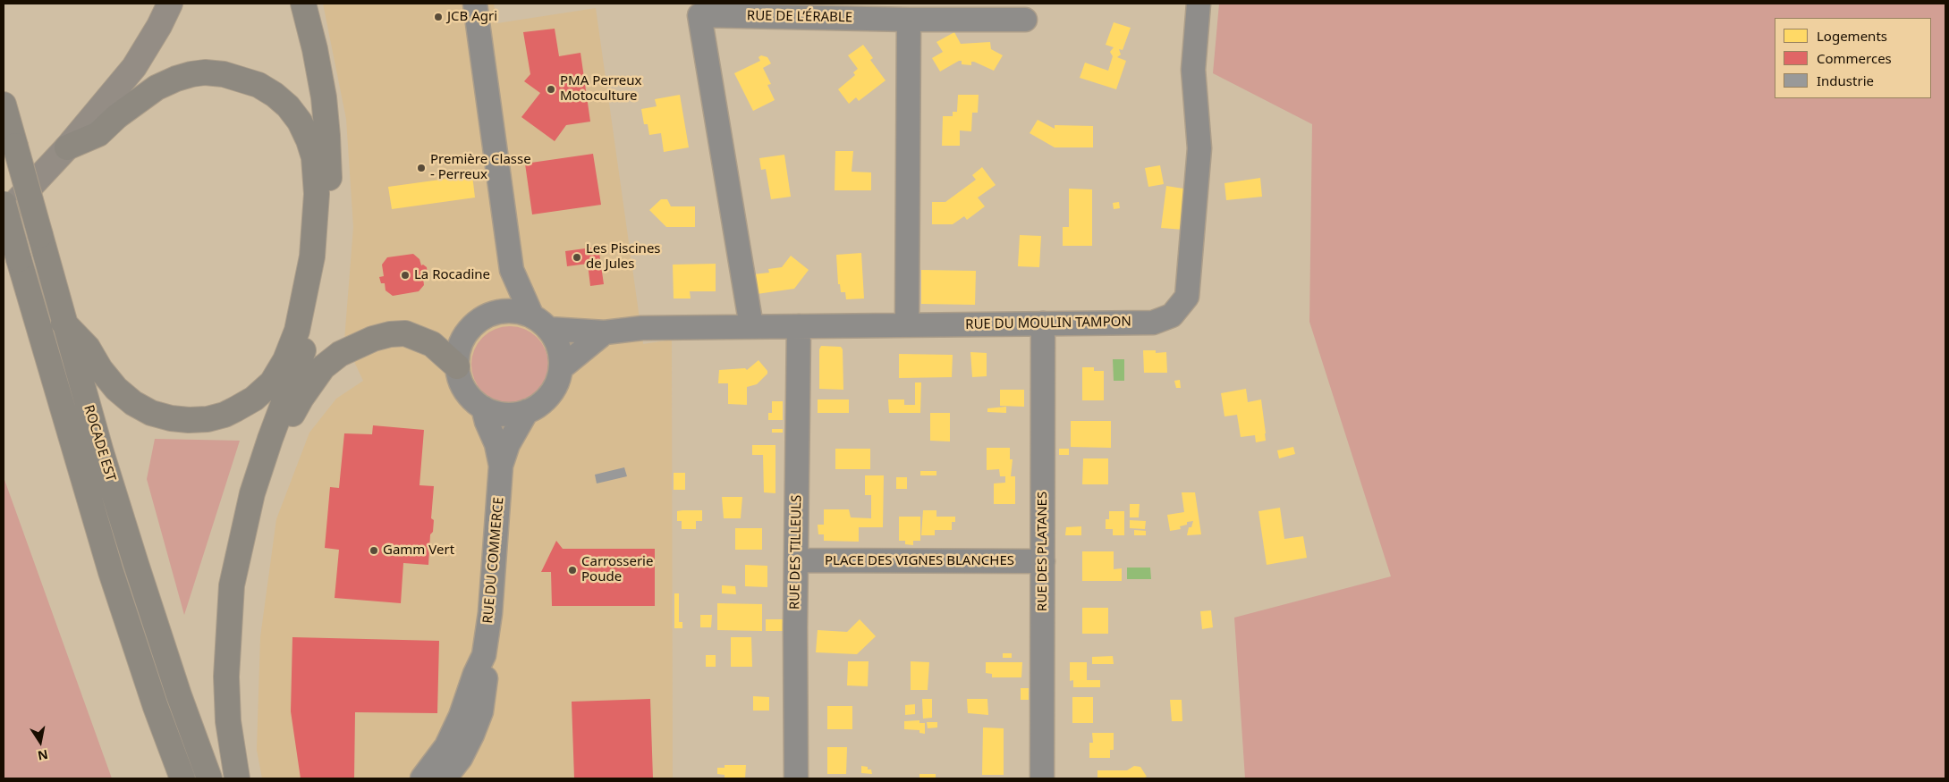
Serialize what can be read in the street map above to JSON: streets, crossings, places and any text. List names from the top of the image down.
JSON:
{
  "streets": {
    "highway": ["ROCADE EST"],
    "street": [
      "RUE DE L’ÉRABLE",
      "RUE DU MOULIN TAMPON",
      "RUE DES PLATANES",
      "RUE DES TILLEULS",
      "RUE DU COMMERCE",
      "PLACE DES VIGNES BLANCHES"
    ]
  },
  "crossings": [
    ["RUE DE L’ÉRABLE", "RUE DU MOULIN TAMPON"],
    ["RUE DU MOULIN TAMPON", "RUE DES PLATANES"],
    ["RUE DU MOULIN TAMPON", "RUE DES TILLEULS"],
    ["RUE DU MOULIN TAMPON", "RUE DU COMMERCE"],
    ["RUE DES PLATANES", "PLACE DES VIGNES BLANCHES"],
    ["RUE DES TILLEULS", "PLACE DES VIGNES BLANCHES"]
  ],
  "places": [
    "JCB Agri",
    "PMA Perreux Motoculture",
    "Première Classe - Perreux",
    "Les Piscines de Jules",
    "La Rocadine",
    "Gamm Vert",
    "Carrosserie Poude"
  ],
  "legend": ["Logements", "Commerces", "Industrie"],
  "north": "bottom"
}
